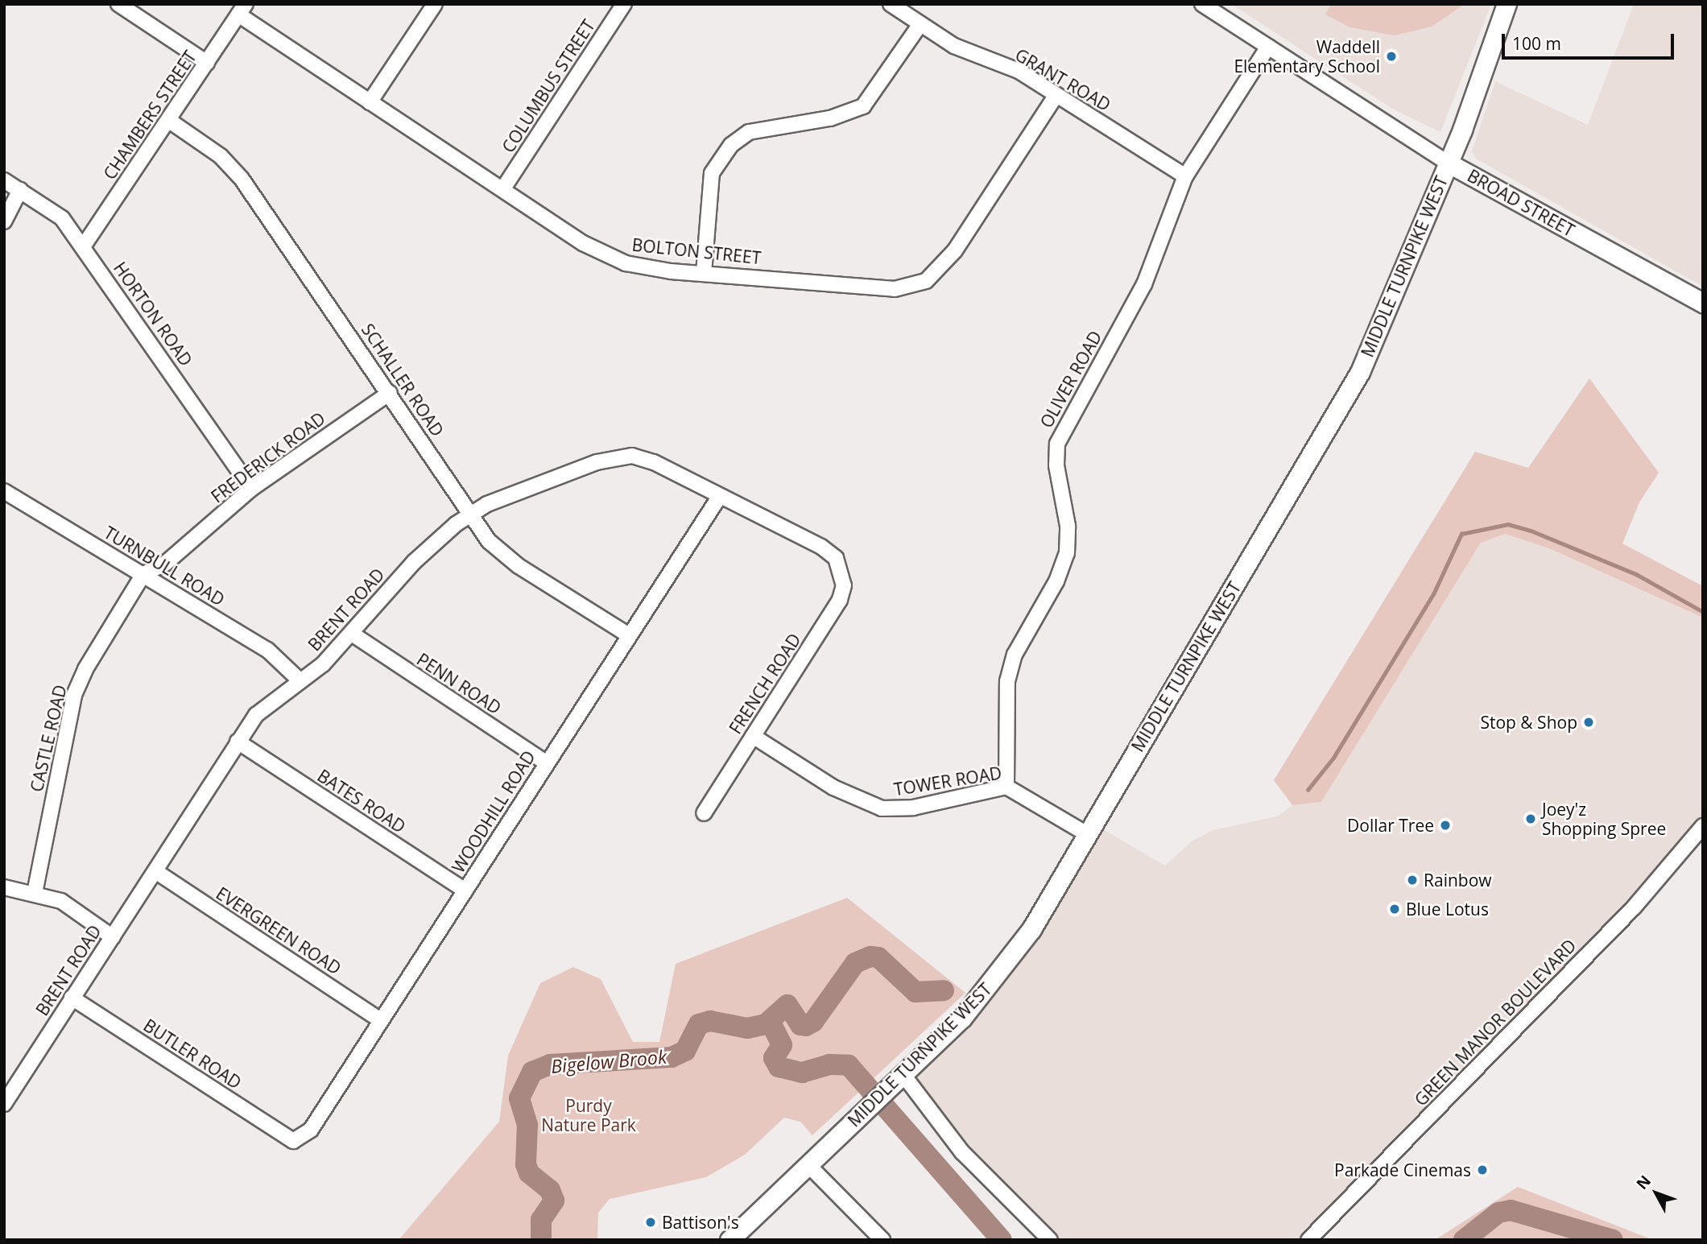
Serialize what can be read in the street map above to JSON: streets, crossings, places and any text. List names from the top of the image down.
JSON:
{
  "streets": {
    "main road": ["BROAD STREET", "MIDDLE TURNPIKE WEST"],
    "street": [
      "GRANT ROAD",
      "COLUMBUS STREET",
      "CHAMBERS STREET",
      "BOLTON STREET",
      "HORTON ROAD",
      "OLIVER ROAD",
      "SCHALLER ROAD",
      "FREDERICK ROAD",
      "TURNBULL ROAD",
      "BRENT ROAD",
      "PENN ROAD",
      "FRENCH ROAD",
      "CASTLE ROAD",
      "TOWER ROAD",
      "BATES ROAD",
      "WOODHILL ROAD",
      "EVERGREEN ROAD",
      "GREEN MANOR BOULEVARD",
      "BUTLER ROAD"
    ]
  },
  "crossings": [
    ["GRANT ROAD", "BOLTON STREET"],
    ["GRANT ROAD", "OLIVER ROAD"],
    ["COLUMBUS STREET", "BOLTON STREET"],
    ["CHAMBERS STREET", "BOLTON STREET"],
    ["CHAMBERS STREET", "HORTON ROAD"],
    ["CHAMBERS STREET", "SCHALLER ROAD"],
    ["BROAD STREET", "MIDDLE TURNPIKE WEST"],
    ["BROAD STREET", "OLIVER ROAD"],
    ["MIDDLE TURNPIKE WEST", "TOWER ROAD"],
    ["HORTON ROAD", "FREDERICK ROAD"],
    ["OLIVER ROAD", "TOWER ROAD"],
    ["SCHALLER ROAD", "FREDERICK ROAD"],
    ["SCHALLER ROAD", "BRENT ROAD"],
    ["SCHALLER ROAD", "WOODHILL ROAD"],
    ["FREDERICK ROAD", "TURNBULL ROAD"],
    ["FREDERICK ROAD", "CASTLE ROAD"],
    ["TURNBULL ROAD", "BRENT ROAD"],
    ["TURNBULL ROAD", "CASTLE ROAD"],
    ["BRENT ROAD", "PENN ROAD"],
    ["BRENT ROAD", "FRENCH ROAD"],
    ["BRENT ROAD", "BATES ROAD"],
    ["BRENT ROAD", "WOODHILL ROAD"],
    ["BRENT ROAD", "EVERGREEN ROAD"],
    ["BRENT ROAD", "BUTLER ROAD"],
    ["PENN ROAD", "WOODHILL ROAD"],
    ["FRENCH ROAD", "TOWER ROAD"],
    ["BATES ROAD", "WOODHILL ROAD"],
    ["WOODHILL ROAD", "EVERGREEN ROAD"],
    ["WOODHILL ROAD", "BUTLER ROAD"]
  ],
  "water": ["Bigelow Brook"],
  "parks": ["Purdy Nature Park"],
  "places": [
    "Waddell Elementary School",
    "Stop & Shop",
    "Joey'z Shopping Spree",
    "Dollar Tree",
    "Rainbow",
    "Blue Lotus",
    "Parkade Cinemas",
    "Battison's"
  ],
  "scale_bar": "100 m",
  "north": "top left"
}
